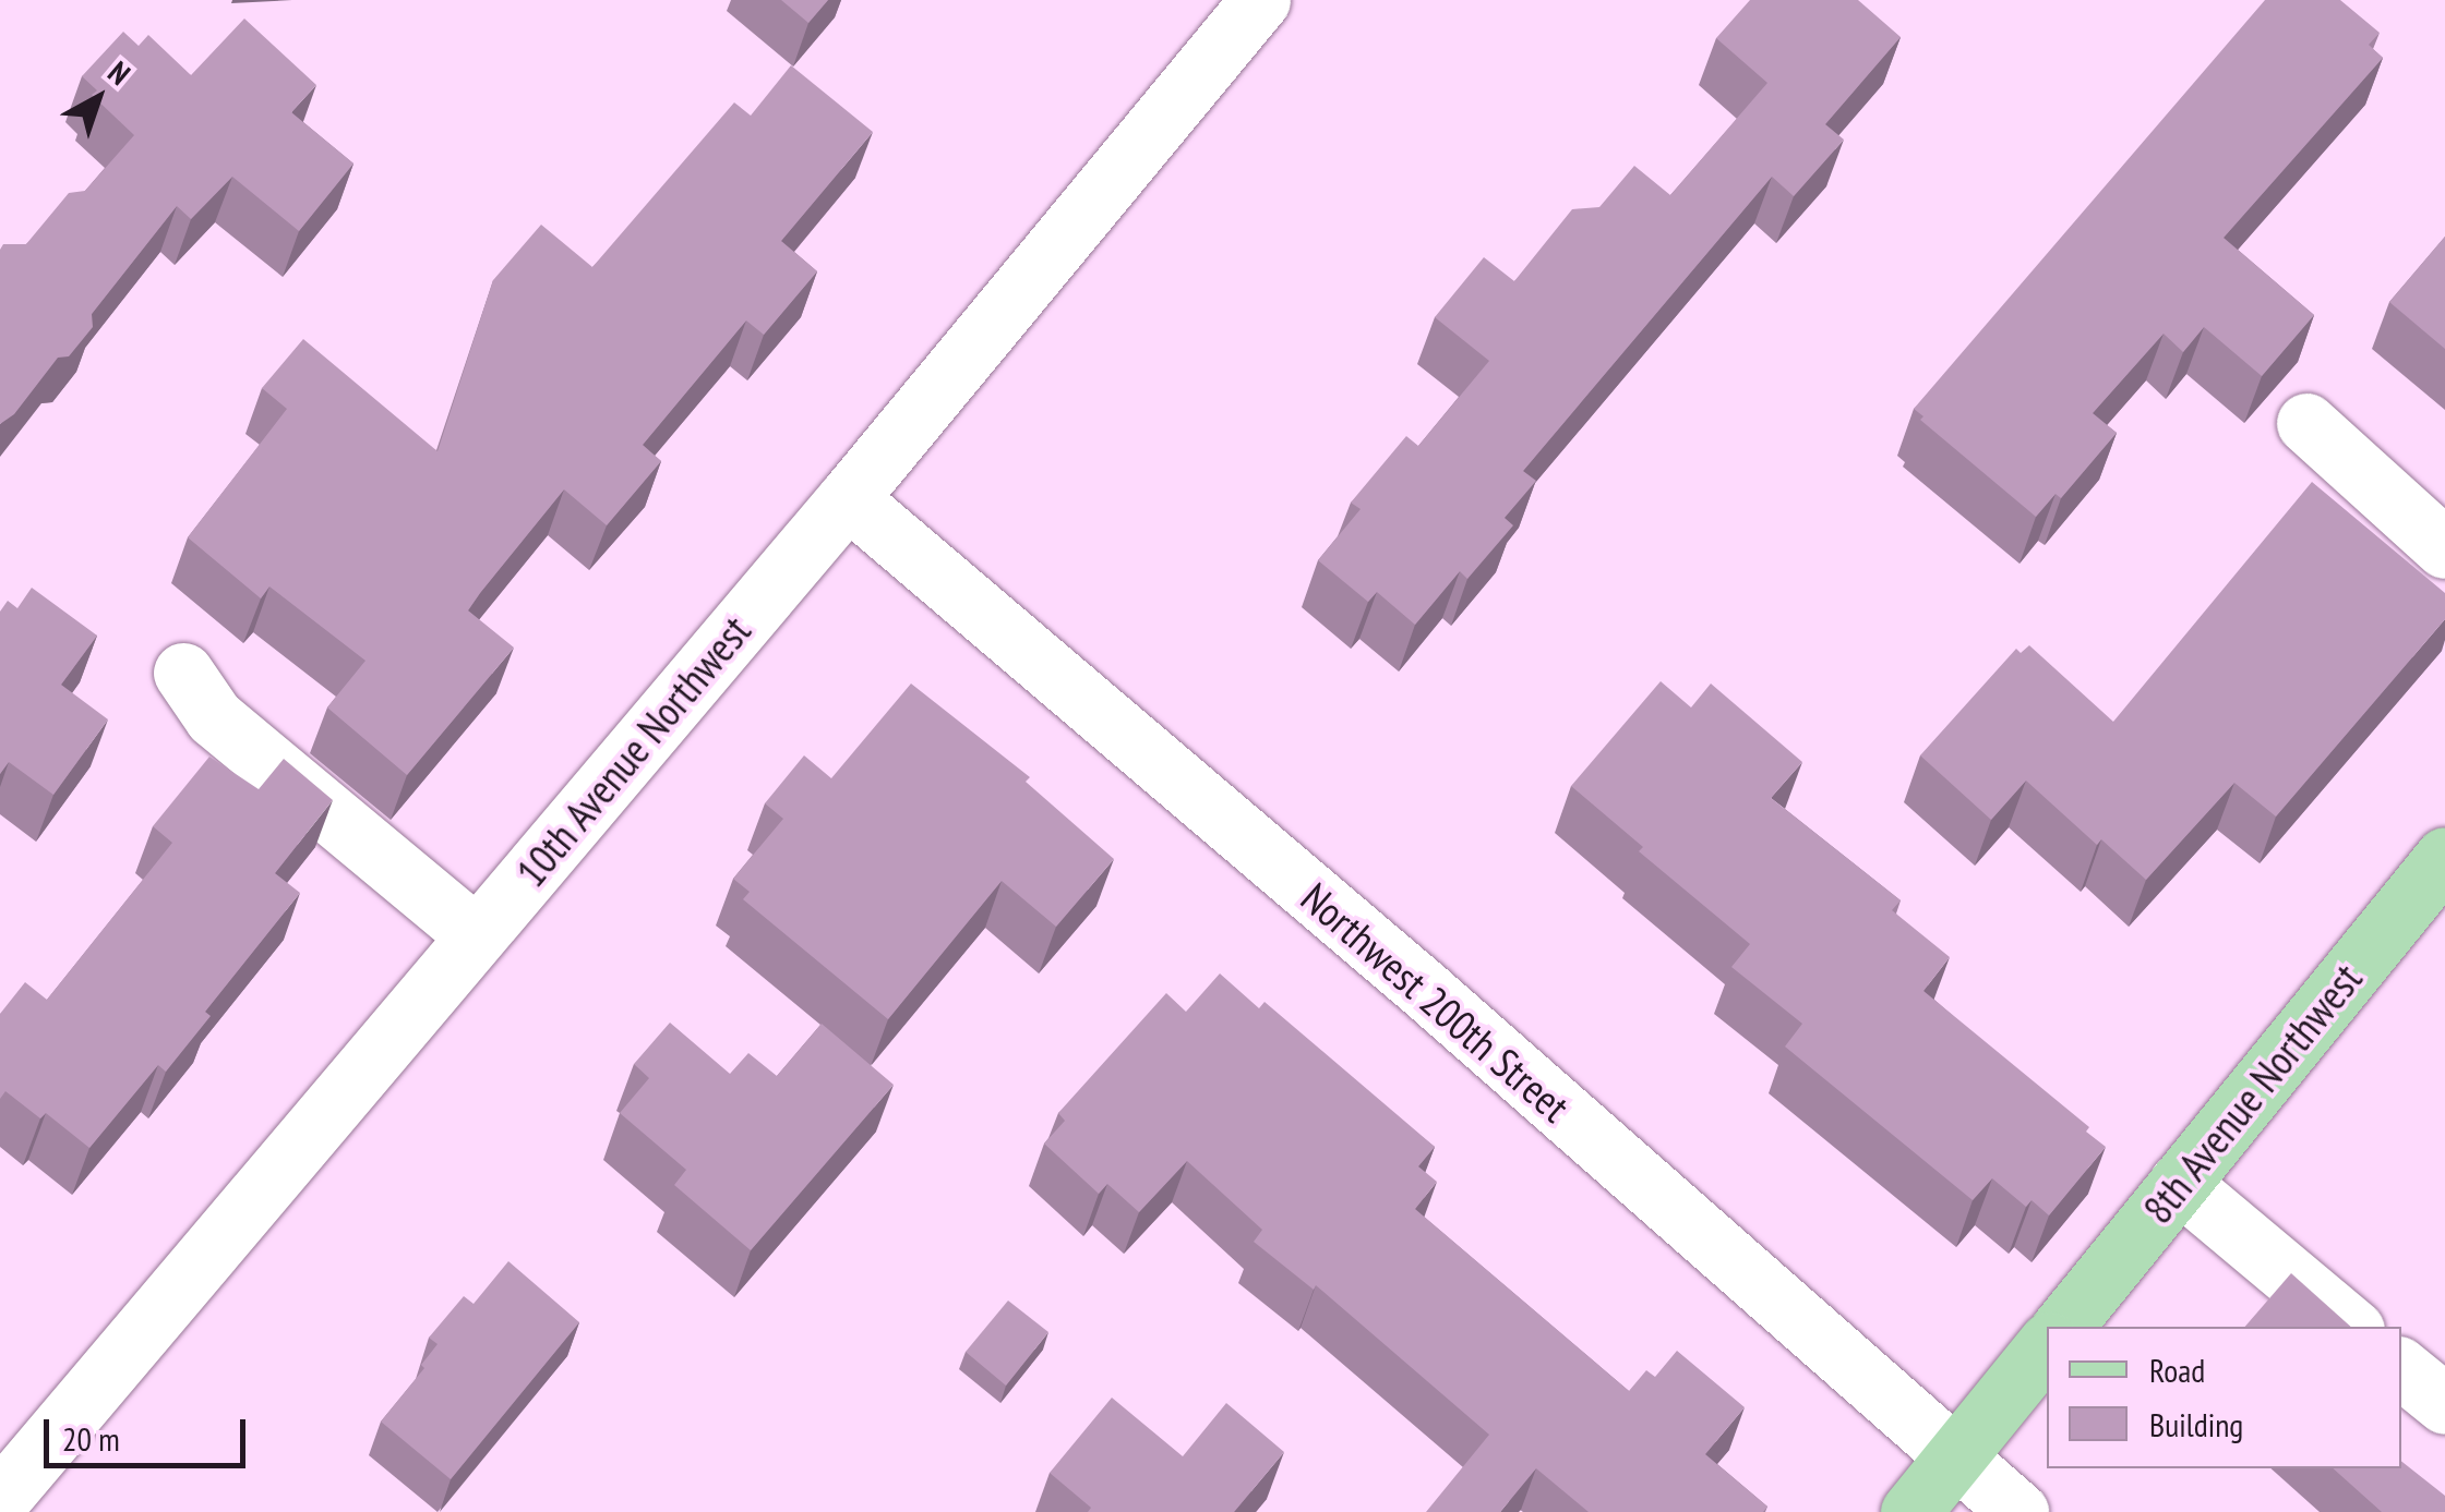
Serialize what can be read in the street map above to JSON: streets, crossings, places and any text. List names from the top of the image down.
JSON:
{
  "streets": {
    "main road": ["8th Avenue Northwest"],
    "street": ["10th Avenue Northwest", "Northwest 200th Street"]
  },
  "crossings": [
    ["10th Avenue Northwest", "Northwest 200th Street"]
  ],
  "legend": ["Road", "Building"],
  "scale_bar": "20 m",
  "north": "top right"
}
